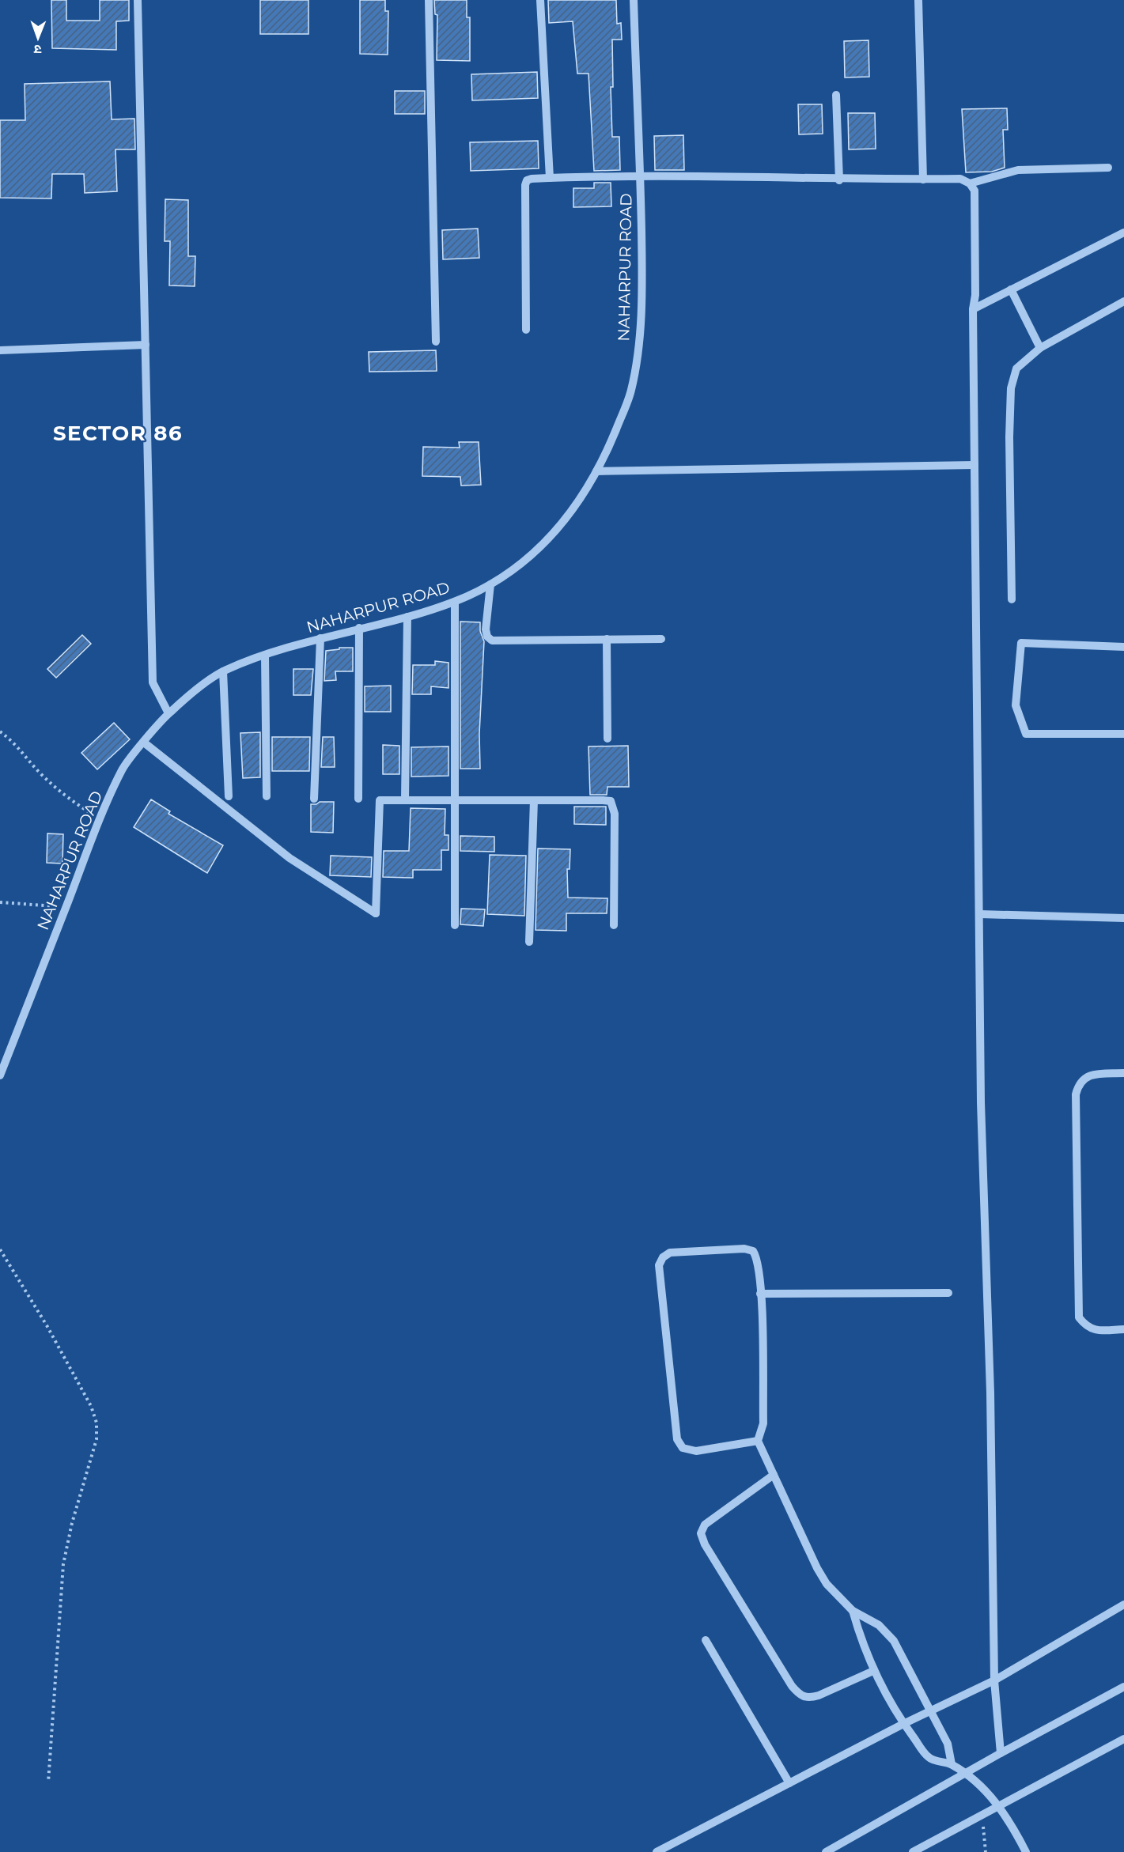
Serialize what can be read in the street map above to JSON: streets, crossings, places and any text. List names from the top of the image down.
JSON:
{
  "streets": {
    "street": ["NAHARPUR ROAD"]
  },
  "districts": ["SECTOR 86"],
  "north": "bottom"
}
